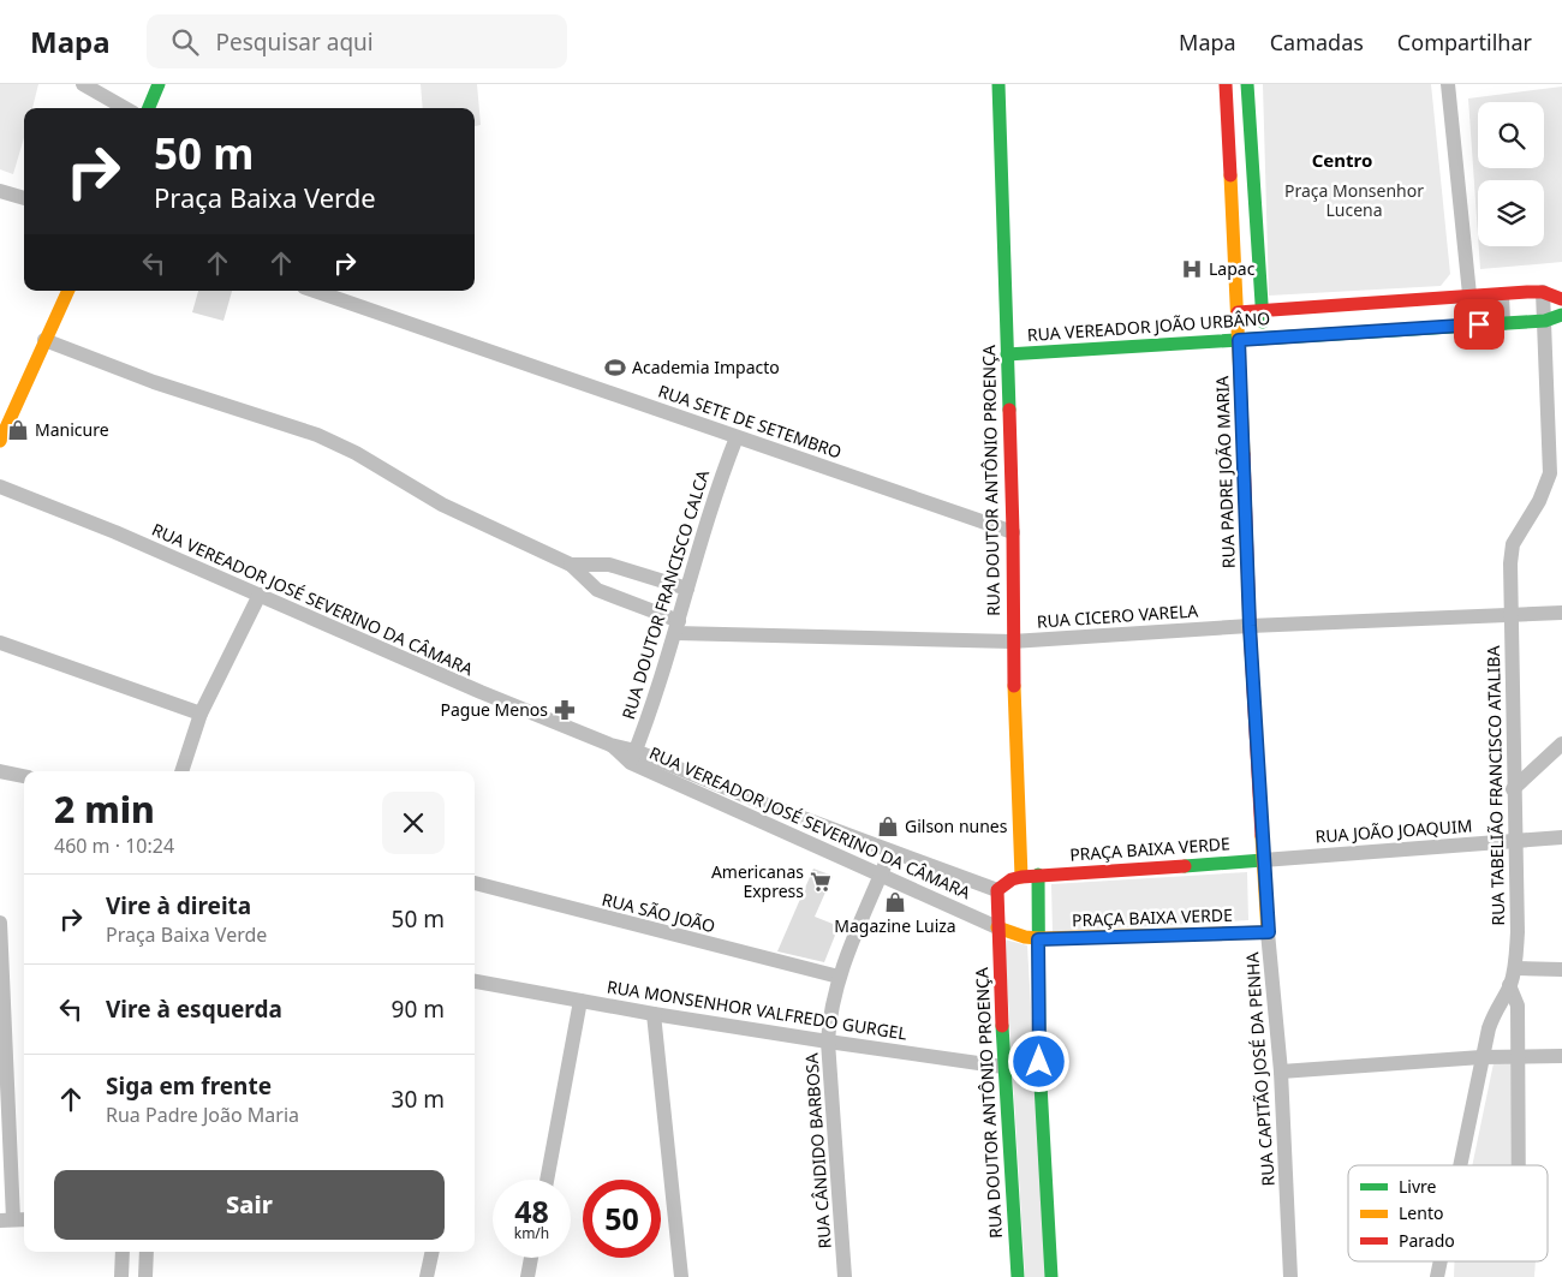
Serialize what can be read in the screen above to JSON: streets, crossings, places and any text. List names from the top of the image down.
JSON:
{
  "streets": {
    "main road": [
      "RUA VEREADOR JOÃO URBÂNO",
      "RUA PADRE JOÃO MARIA",
      "RUA DOUTOR ANTÔNIO PROENÇA",
      "PRAÇA BAIXA VERDE",
      "RUA CAPITÃO JOSÉ DA PENHA"
    ],
    "street": [
      "RUA SETE DE SETEMBRO",
      "RUA DOUTOR FRANCISCO CALCA",
      "RUA VEREADOR JOSÉ SEVERINO DA CÂMARA",
      "RUA CICERO VARELA",
      "RUA TABELIÃO FRANCISCO ATALIBA",
      "RUA JOÃO JOAQUIM",
      "RUA SÃO JOÃO",
      "RUA MONSENHOR VALFREDO GURGEL",
      "RUA CÂNDIDO BARBOSA"
    ]
  },
  "crossings": [
    ["RUA VEREADOR JOÃO URBÂNO", "RUA PADRE JOÃO MARIA"],
    ["RUA VEREADOR JOÃO URBÂNO", "RUA DOUTOR ANTÔNIO PROENÇA"],
    ["RUA VEREADOR JOÃO URBÂNO", "RUA TABELIÃO FRANCISCO ATALIBA"],
    ["RUA SETE DE SETEMBRO", "RUA DOUTOR ANTÔNIO PROENÇA"],
    ["RUA SETE DE SETEMBRO", "RUA DOUTOR FRANCISCO CALCA"],
    ["RUA PADRE JOÃO MARIA", "RUA CICERO VARELA"],
    ["RUA PADRE JOÃO MARIA", "RUA JOÃO JOAQUIM"],
    ["RUA PADRE JOÃO MARIA", "PRAÇA BAIXA VERDE"],
    ["RUA PADRE JOÃO MARIA", "RUA CAPITÃO JOSÉ DA PENHA"],
    ["RUA DOUTOR ANTÔNIO PROENÇA", "RUA VEREADOR JOSÉ SEVERINO DA CÂMARA"],
    ["RUA DOUTOR ANTÔNIO PROENÇA", "RUA CICERO VARELA"],
    ["RUA DOUTOR ANTÔNIO PROENÇA", "PRAÇA BAIXA VERDE"],
    ["RUA DOUTOR ANTÔNIO PROENÇA", "RUA MONSENHOR VALFREDO GURGEL"],
    ["RUA DOUTOR FRANCISCO CALCA", "RUA VEREADOR JOSÉ SEVERINO DA CÂMARA"],
    ["RUA DOUTOR FRANCISCO CALCA", "RUA CICERO VARELA"],
    ["RUA VEREADOR JOSÉ SEVERINO DA CÂMARA", "PRAÇA BAIXA VERDE"],
    ["RUA VEREADOR JOSÉ SEVERINO DA CÂMARA", "RUA CÂNDIDO BARBOSA"],
    ["RUA CICERO VARELA", "RUA TABELIÃO FRANCISCO ATALIBA"],
    ["RUA TABELIÃO FRANCISCO ATALIBA", "RUA JOÃO JOAQUIM"],
    ["RUA JOÃO JOAQUIM", "PRAÇA BAIXA VERDE"],
    ["RUA JOÃO JOAQUIM", "RUA CAPITÃO JOSÉ DA PENHA"],
    ["PRAÇA BAIXA VERDE", "RUA CAPITÃO JOSÉ DA PENHA"],
    ["RUA SÃO JOÃO", "RUA CÂNDIDO BARBOSA"],
    ["RUA MONSENHOR VALFREDO GURGEL", "RUA CÂNDIDO BARBOSA"]
  ],
  "districts": ["Centro"],
  "parks": ["Praça Monsenhor Lucena"],
  "places": {
    "hospital": ["Lapac"],
    "sports": ["Academia Impacto"],
    "shop": ["Manicure", "Gilson nunes", "Magazine Luiza"],
    "pharmacy": ["Pague Menos"],
    "supermarket": ["Americanas Express"]
  },
  "legend": ["Livre", "Lento", "Parado"],
  "page": {
    "header": "Mapa",
    "search": "Pesquisar aqui",
    "nav": ["Mapa", "Camadas", "Compartilhar"],
    "turn": ["50 m", "Praça Baixa Verde"],
    "heading": ["2 min", "460 m · 10:24"],
    "list": [
      {
        "name": "Vire à direita",
        "note": "Praça Baixa Verde",
        "value": "50 m"
      },
      {
        "name": "Vire à esquerda",
        "value": "90 m"
      },
      {
        "name": "Siga em frente",
        "note": "Rua Padre João Maria",
        "value": "30 m"
      }
    ],
    "buttons": "Sair",
    "speed": "48 km/h",
    "limit": "50"
  }
}
